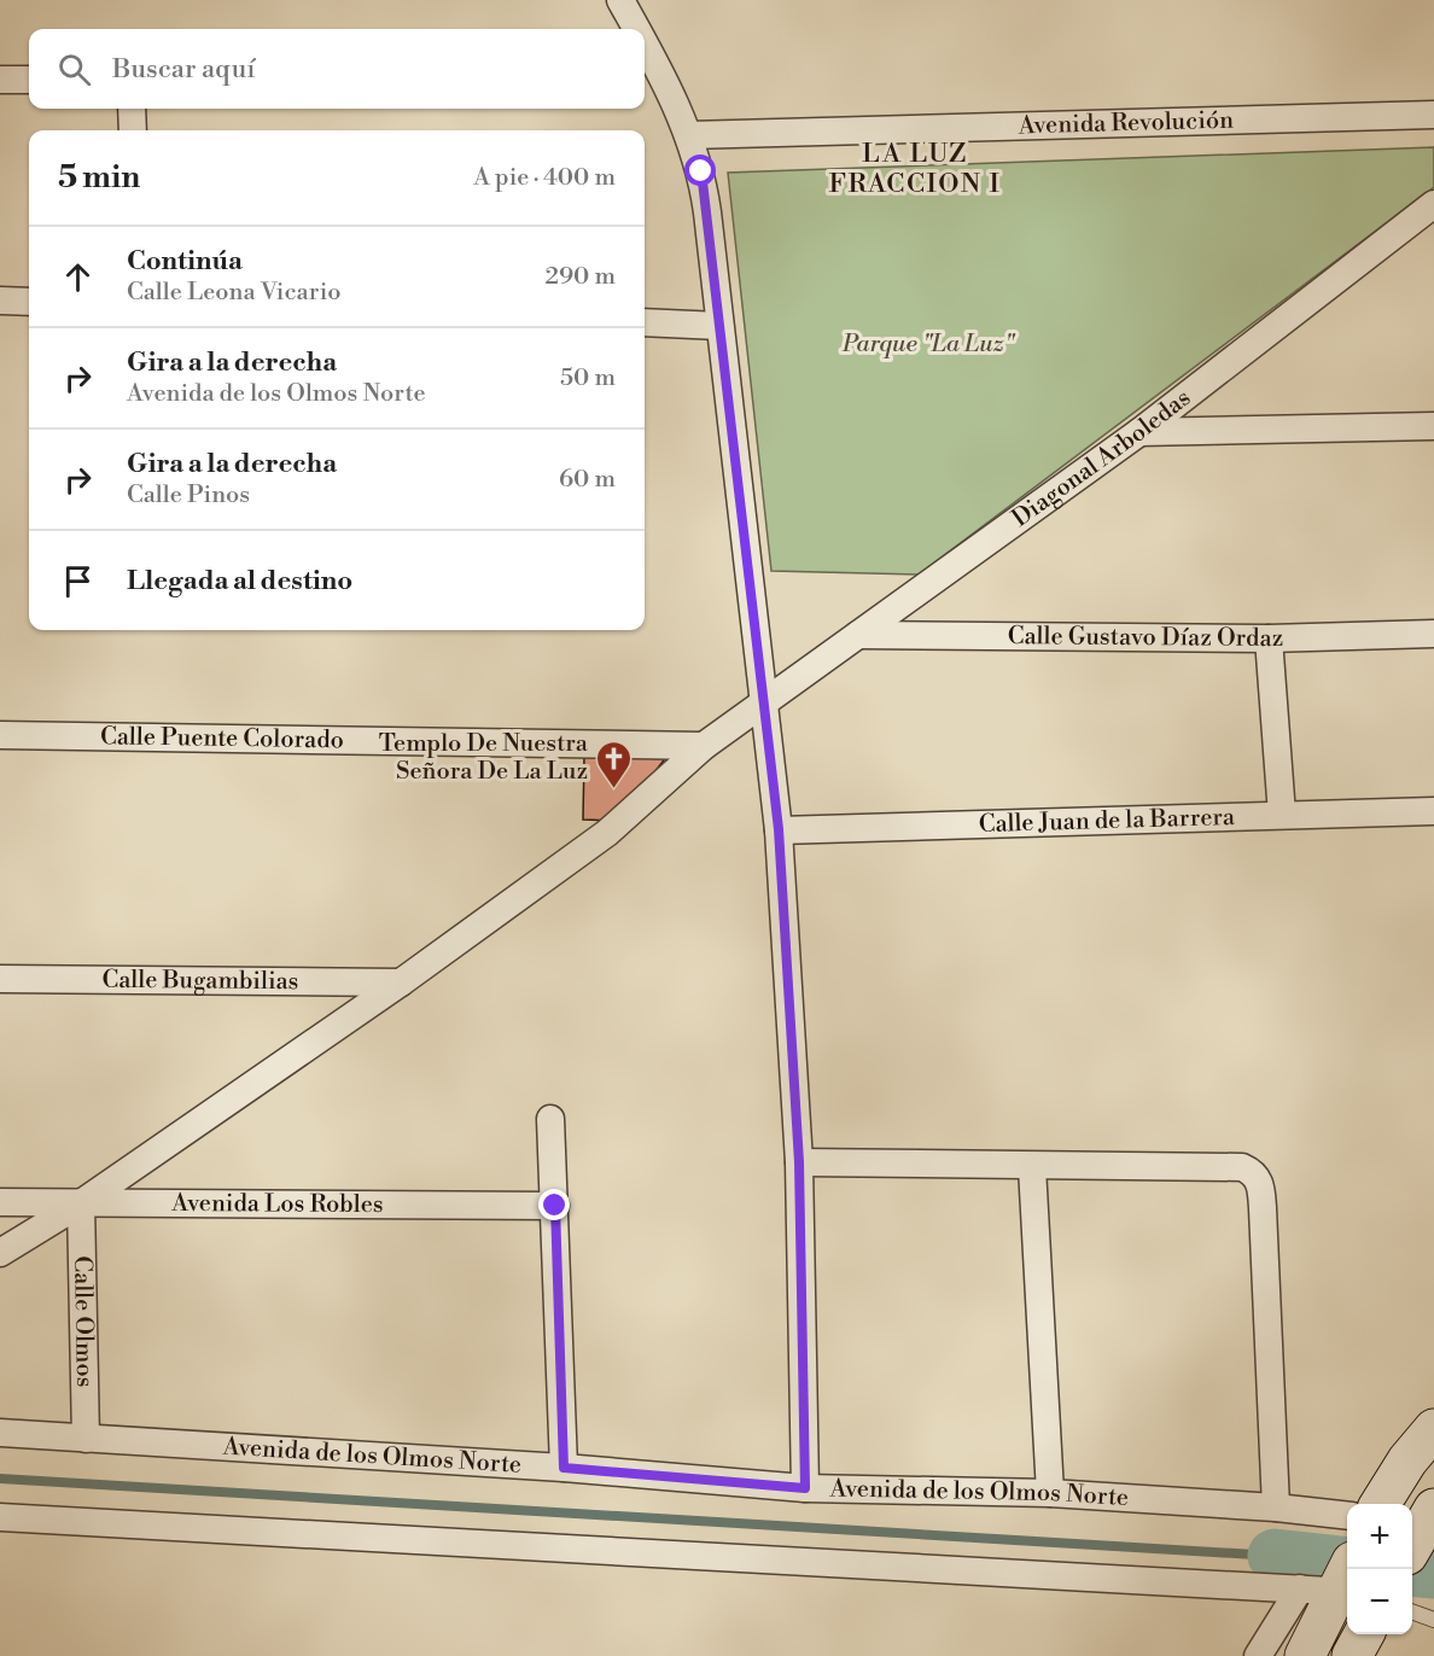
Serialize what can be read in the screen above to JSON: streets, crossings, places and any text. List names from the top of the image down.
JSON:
{
  "streets": {
    "street": [
      "Avenida Revolución",
      "Diagonal Arboledas",
      "Calle Gustavo Díaz Ordaz",
      "Calle Puente Colorado",
      "Calle Juan de la Barrera",
      "Calle Bugambilias",
      "Avenida Los Robles",
      "Calle Olmos",
      "Avenida de los Olmos Norte"
    ]
  },
  "crossings": [
    ["Diagonal Arboledas", "Calle Gustavo Díaz Ordaz"],
    ["Diagonal Arboledas", "Calle Puente Colorado"],
    ["Diagonal Arboledas", "Calle Bugambilias"],
    ["Diagonal Arboledas", "Avenida Los Robles"],
    ["Diagonal Arboledas", "Calle Olmos"],
    ["Avenida Los Robles", "Calle Olmos"],
    ["Calle Olmos", "Avenida de los Olmos Norte"]
  ],
  "districts": ["LA LUZ FRACCION I"],
  "parks": ["Parque \"La Luz\""],
  "places": {
    "church": ["Templo De Nuestra Señora De La Luz"]
  },
  "page": {
    "search": "Buscar aquí",
    "heading": ["5 min", "A pie · 400 m"],
    "list": [
      ["Continúa", "Calle Leona Vicario", "290 m"],
      ["Gira a la derecha", "Avenida de los Olmos Norte", "50 m"],
      ["Gira a la derecha", "Calle Pinos", "60 m"],
      "Llegada al destino"
    ],
    "map_buttons": ["+", "−"]
  }
}
